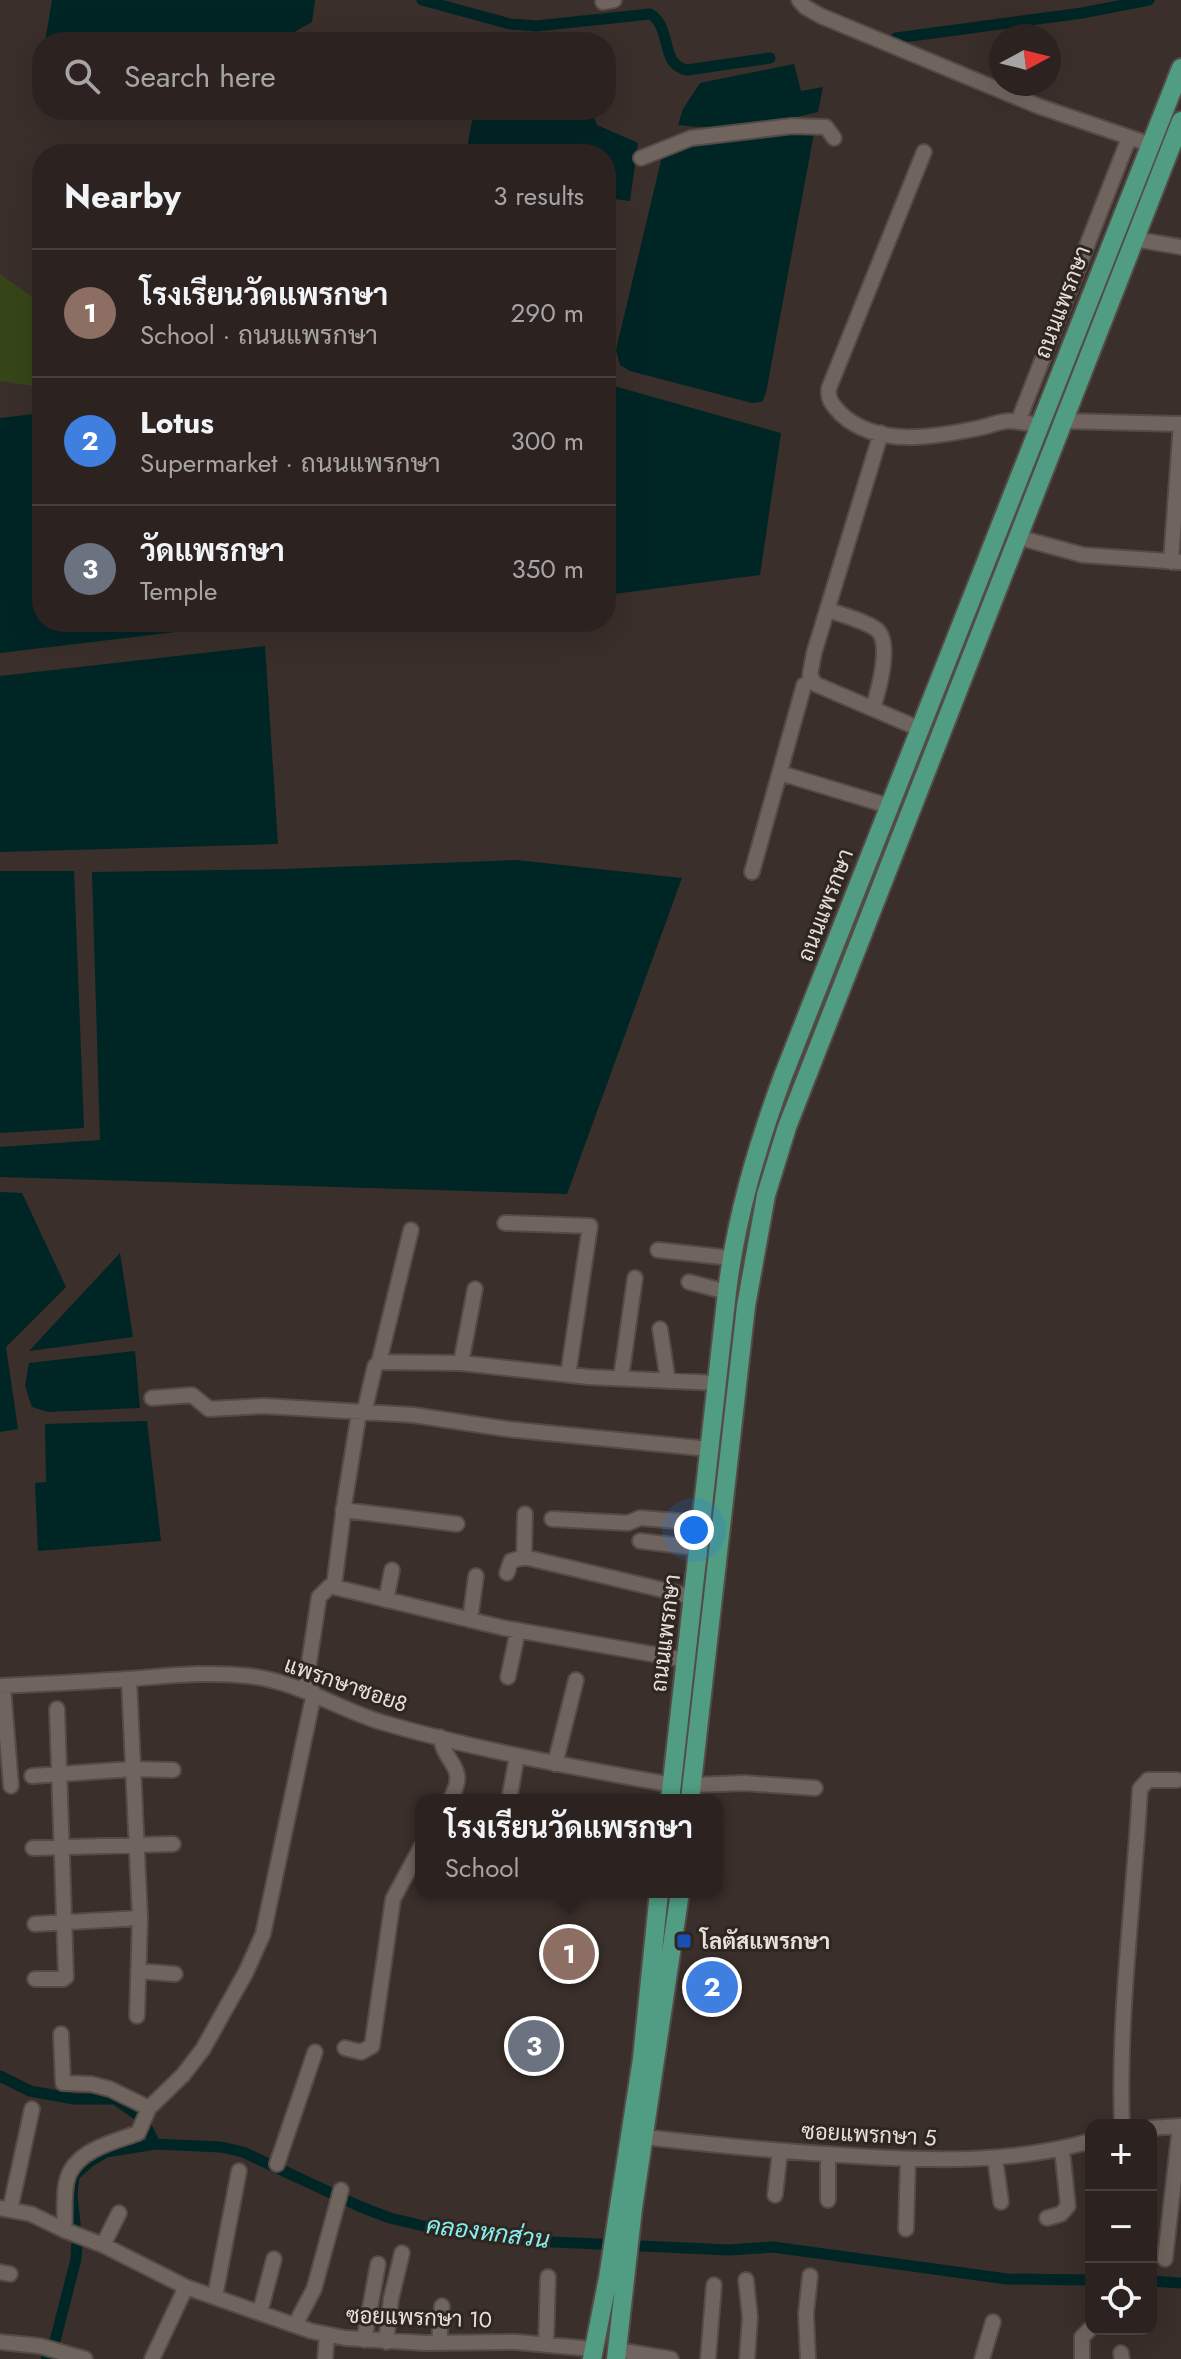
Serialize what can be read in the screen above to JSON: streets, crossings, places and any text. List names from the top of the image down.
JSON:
{
  "streets": {
    "main road": ["ถนนแพรกษา"],
    "street": ["แพรกษาซอย8", "ซอยแพรกษา 5", "ซอยแพรกษา 10"]
  },
  "crossings": [
    ["ถนนแพรกษา", "แพรกษาซอย8"]
  ],
  "water": ["คลองหกส่วน"],
  "places": {
    "transit": ["โลตัสแพรกษา"]
  },
  "north": "right",
  "page": {
    "search": "Search here",
    "heading": ["Nearby", "3 results"],
    "list": [
      {
        "mark": "1",
        "name": "โรงเรียนวัดแพรกษา",
        "note": "School · ถนนแพรกษา",
        "value": "290 m"
      },
      {
        "mark": "2",
        "name": "Lotus",
        "note": "Supermarket · ถนนแพรกษา",
        "value": "300 m"
      },
      {
        "mark": "3",
        "name": "วัดแพรกษา",
        "note": "Temple",
        "value": "350 m"
      }
    ],
    "popup": ["โรงเรียนวัดแพรกษา", "School"],
    "pins": ["1", "2", "3"],
    "map_buttons": ["+", "−"]
  }
}
